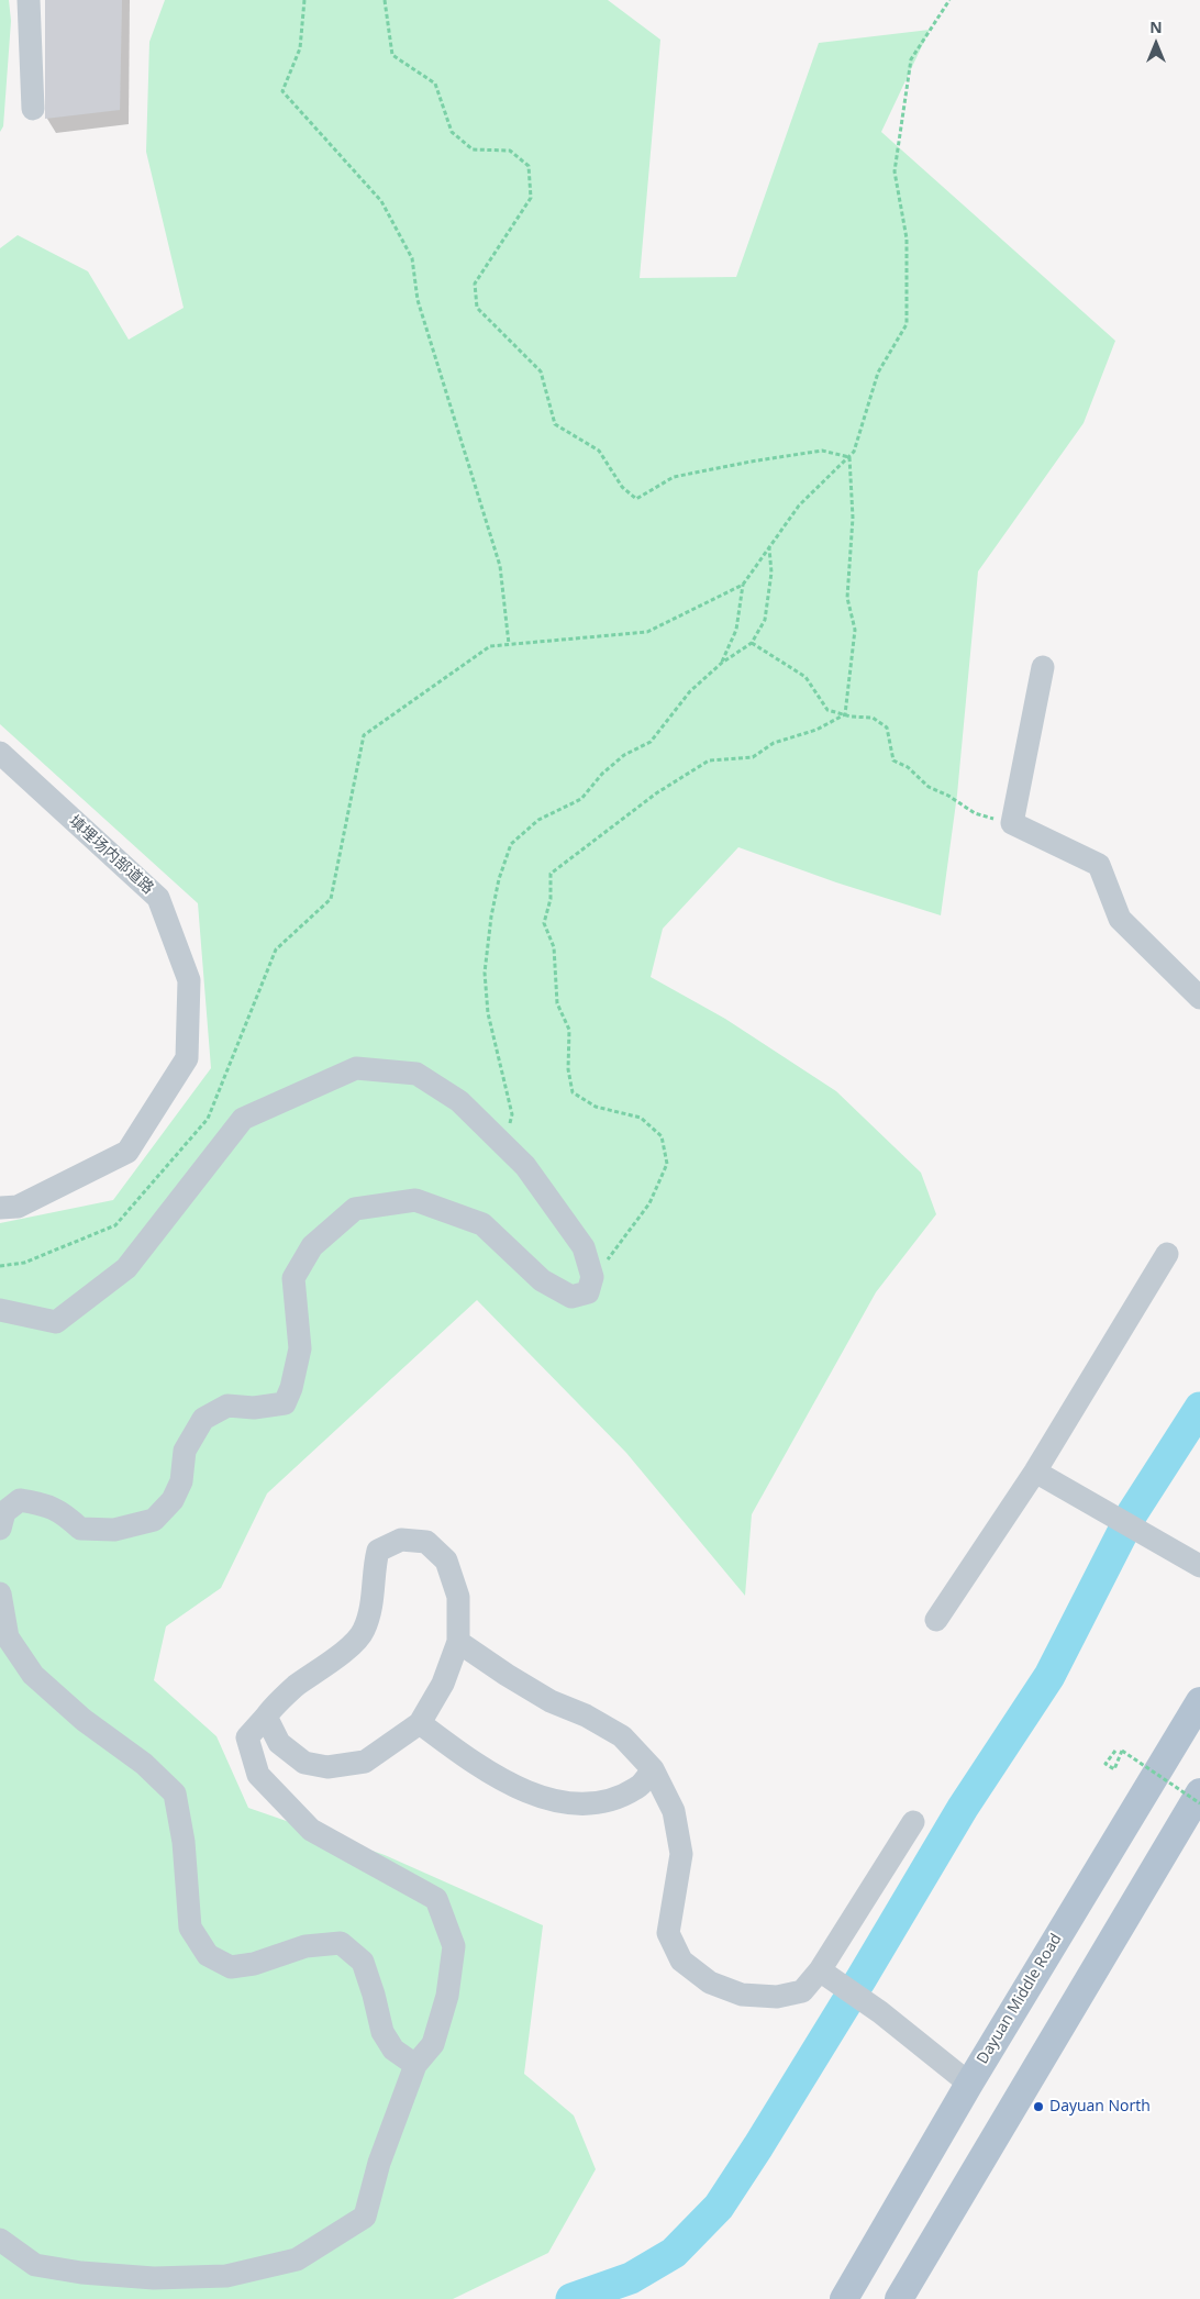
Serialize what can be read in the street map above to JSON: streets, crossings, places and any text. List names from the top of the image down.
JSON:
{
  "streets": {
    "main road": ["Dayuan Middle Road"],
    "street": ["填埋场内部道路"]
  },
  "places": ["Dayuan North"],
  "north": "top"
}
